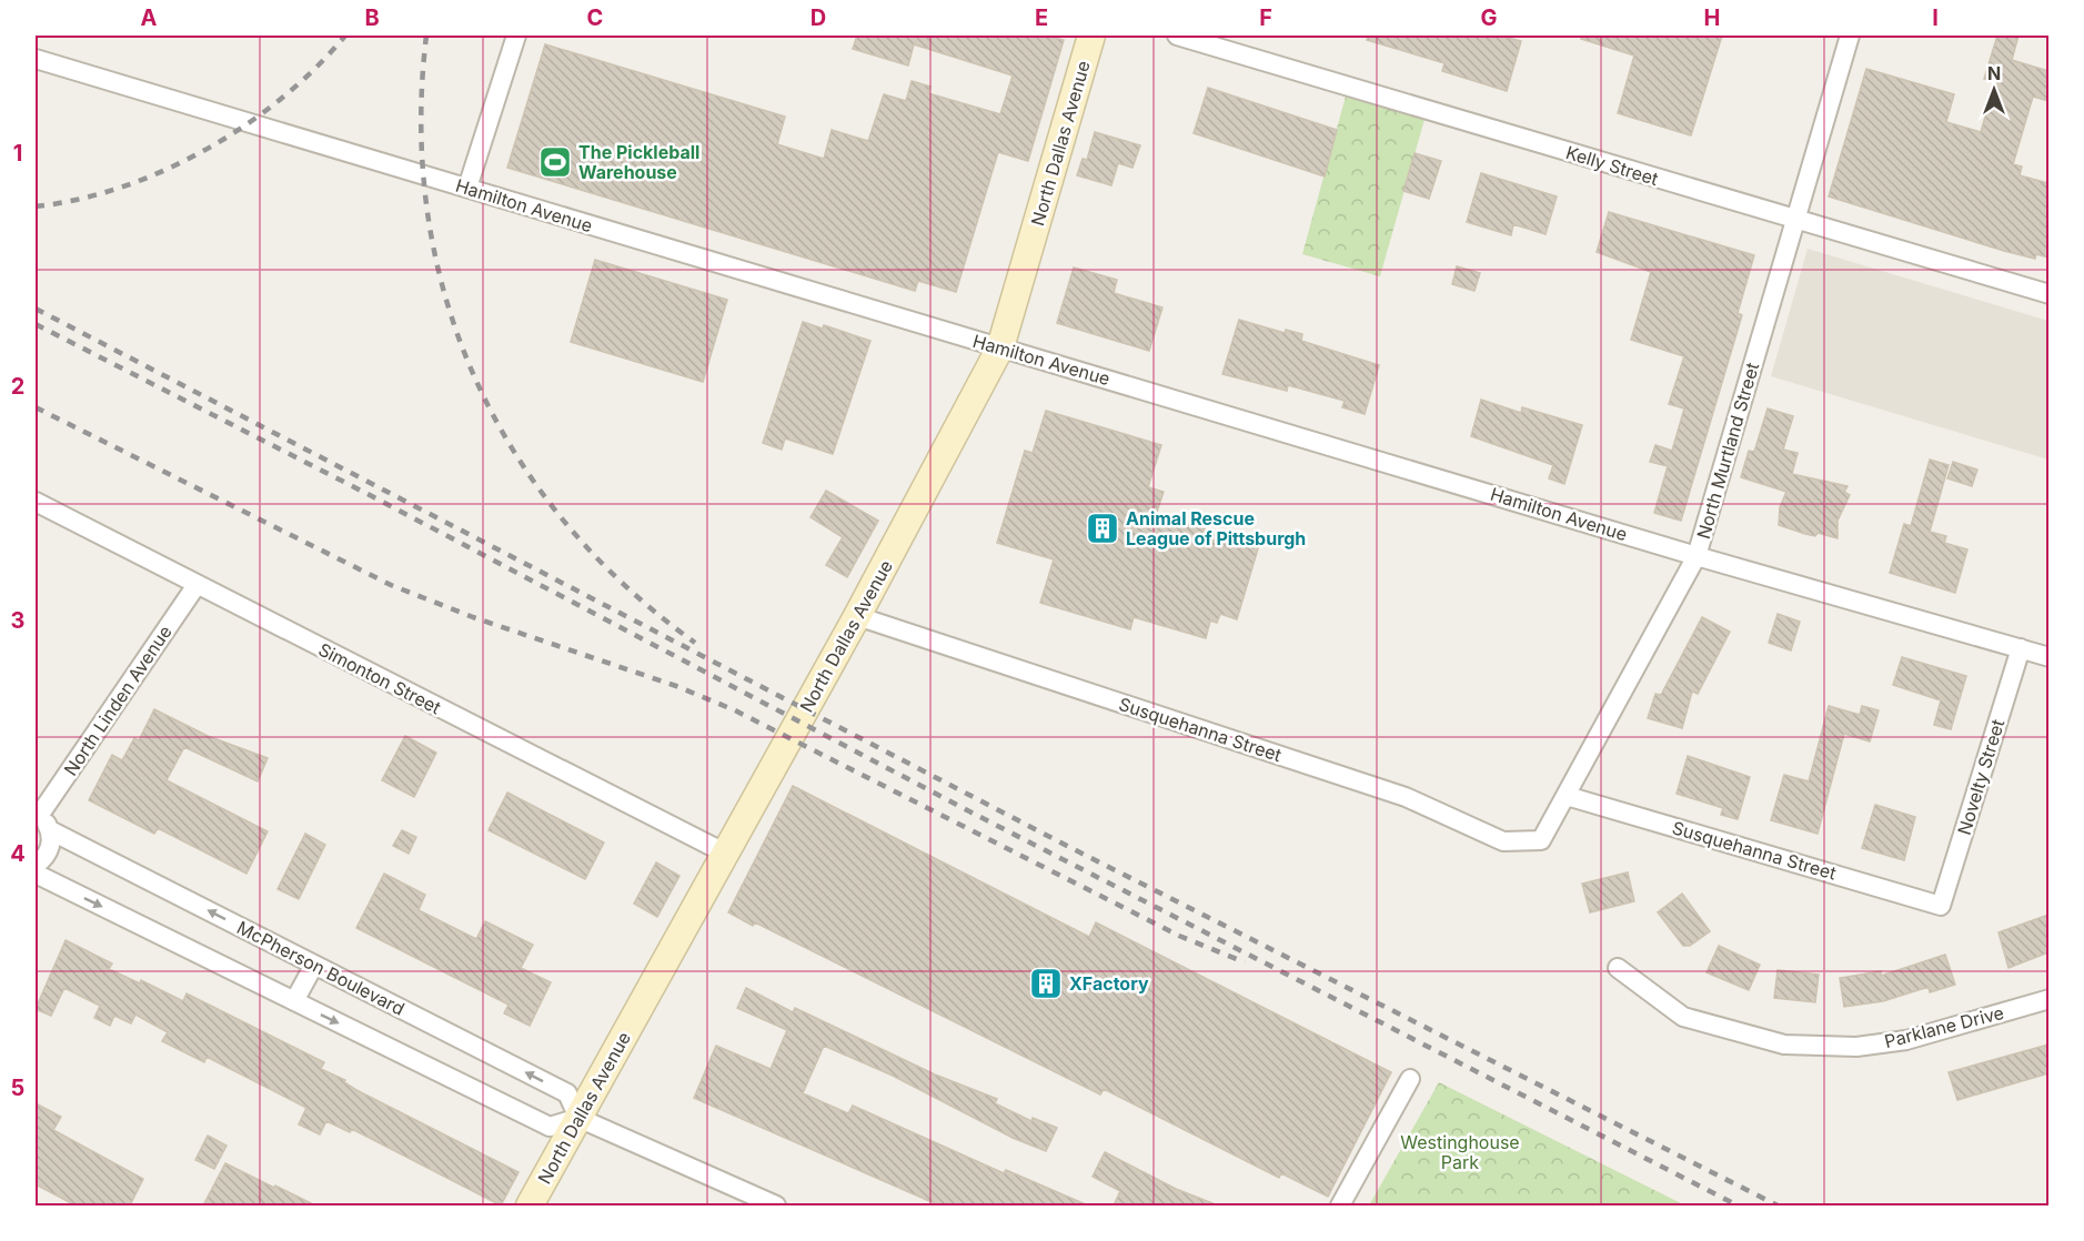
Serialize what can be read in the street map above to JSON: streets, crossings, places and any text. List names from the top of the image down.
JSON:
{
  "streets": {
    "main road": ["North Dallas Avenue"],
    "street": [
      "Kelly Street",
      "Hamilton Avenue",
      "North Murtland Street",
      "Simonton Street",
      "North Linden Avenue",
      "Susquehanna Street",
      "Novelty Street",
      "McPherson Boulevard",
      "Parklane Drive"
    ]
  },
  "crossings": [
    ["North Dallas Avenue", "Hamilton Avenue"],
    ["North Dallas Avenue", "Simonton Street"],
    ["North Dallas Avenue", "Susquehanna Street"],
    ["North Dallas Avenue", "McPherson Boulevard"],
    ["Kelly Street", "North Murtland Street"],
    ["Hamilton Avenue", "North Murtland Street"],
    ["Hamilton Avenue", "Novelty Street"],
    ["North Murtland Street", "Susquehanna Street"],
    ["Simonton Street", "North Linden Avenue"],
    ["North Linden Avenue", "McPherson Boulevard"],
    ["Susquehanna Street", "Novelty Street"]
  ],
  "parks": ["Westinghouse Park"],
  "places": {
    "sports": ["The Pickleball Warehouse"],
    "building": ["Animal Rescue League of Pittsburgh", "XFactory"]
  },
  "north": "top",
  "grid": {
    "columns": [
      "A",
      "B",
      "C",
      "D",
      "E",
      "F",
      "G",
      "H",
      "I"
    ],
    "rows": [
      "1",
      "2",
      "3",
      "4",
      "5"
    ]
  }
}
